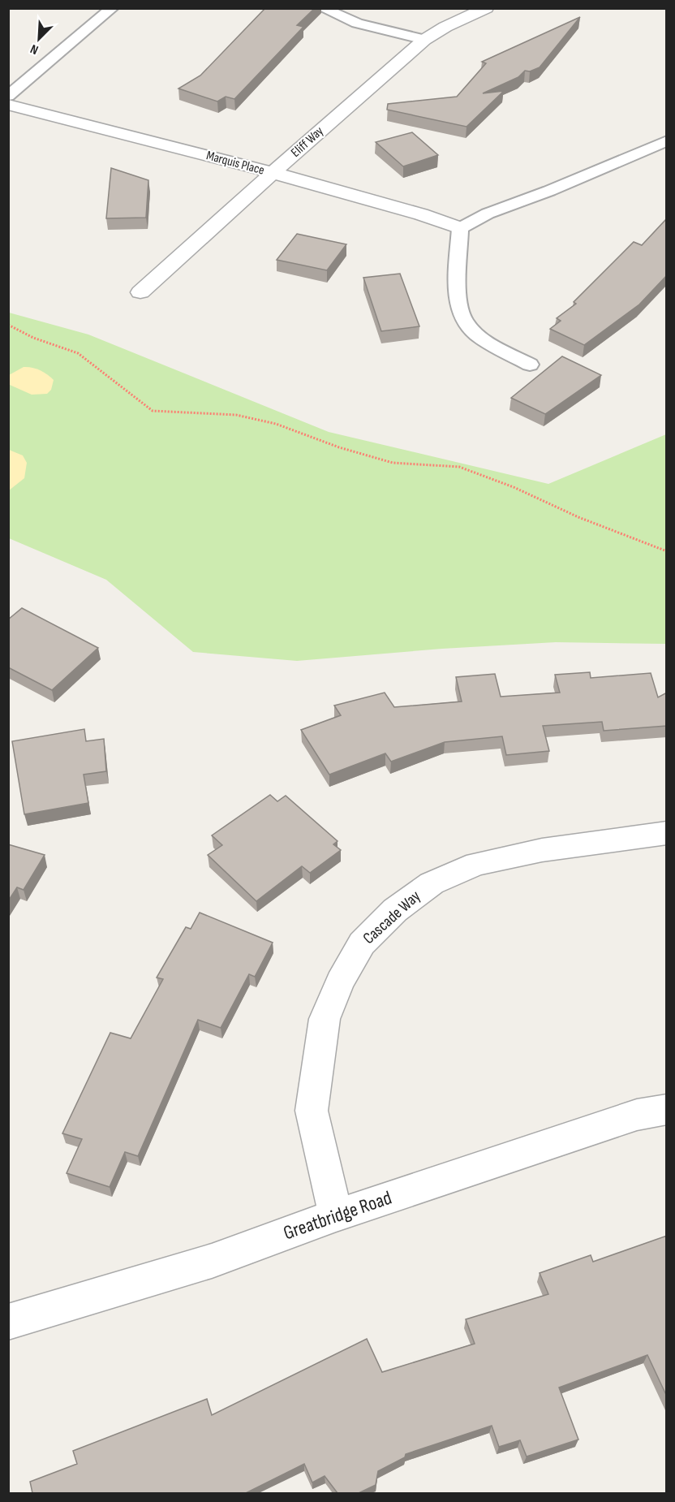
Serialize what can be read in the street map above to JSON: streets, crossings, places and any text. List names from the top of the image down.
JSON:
{
  "streets": {
    "street": [
      "Eliff Way",
      "Marquis Place",
      "Cascade Way",
      "Greatbridge Road"
    ]
  },
  "crossings": [
    ["Eliff Way", "Marquis Place"],
    ["Cascade Way", "Greatbridge Road"]
  ],
  "north": "bottom left"
}
